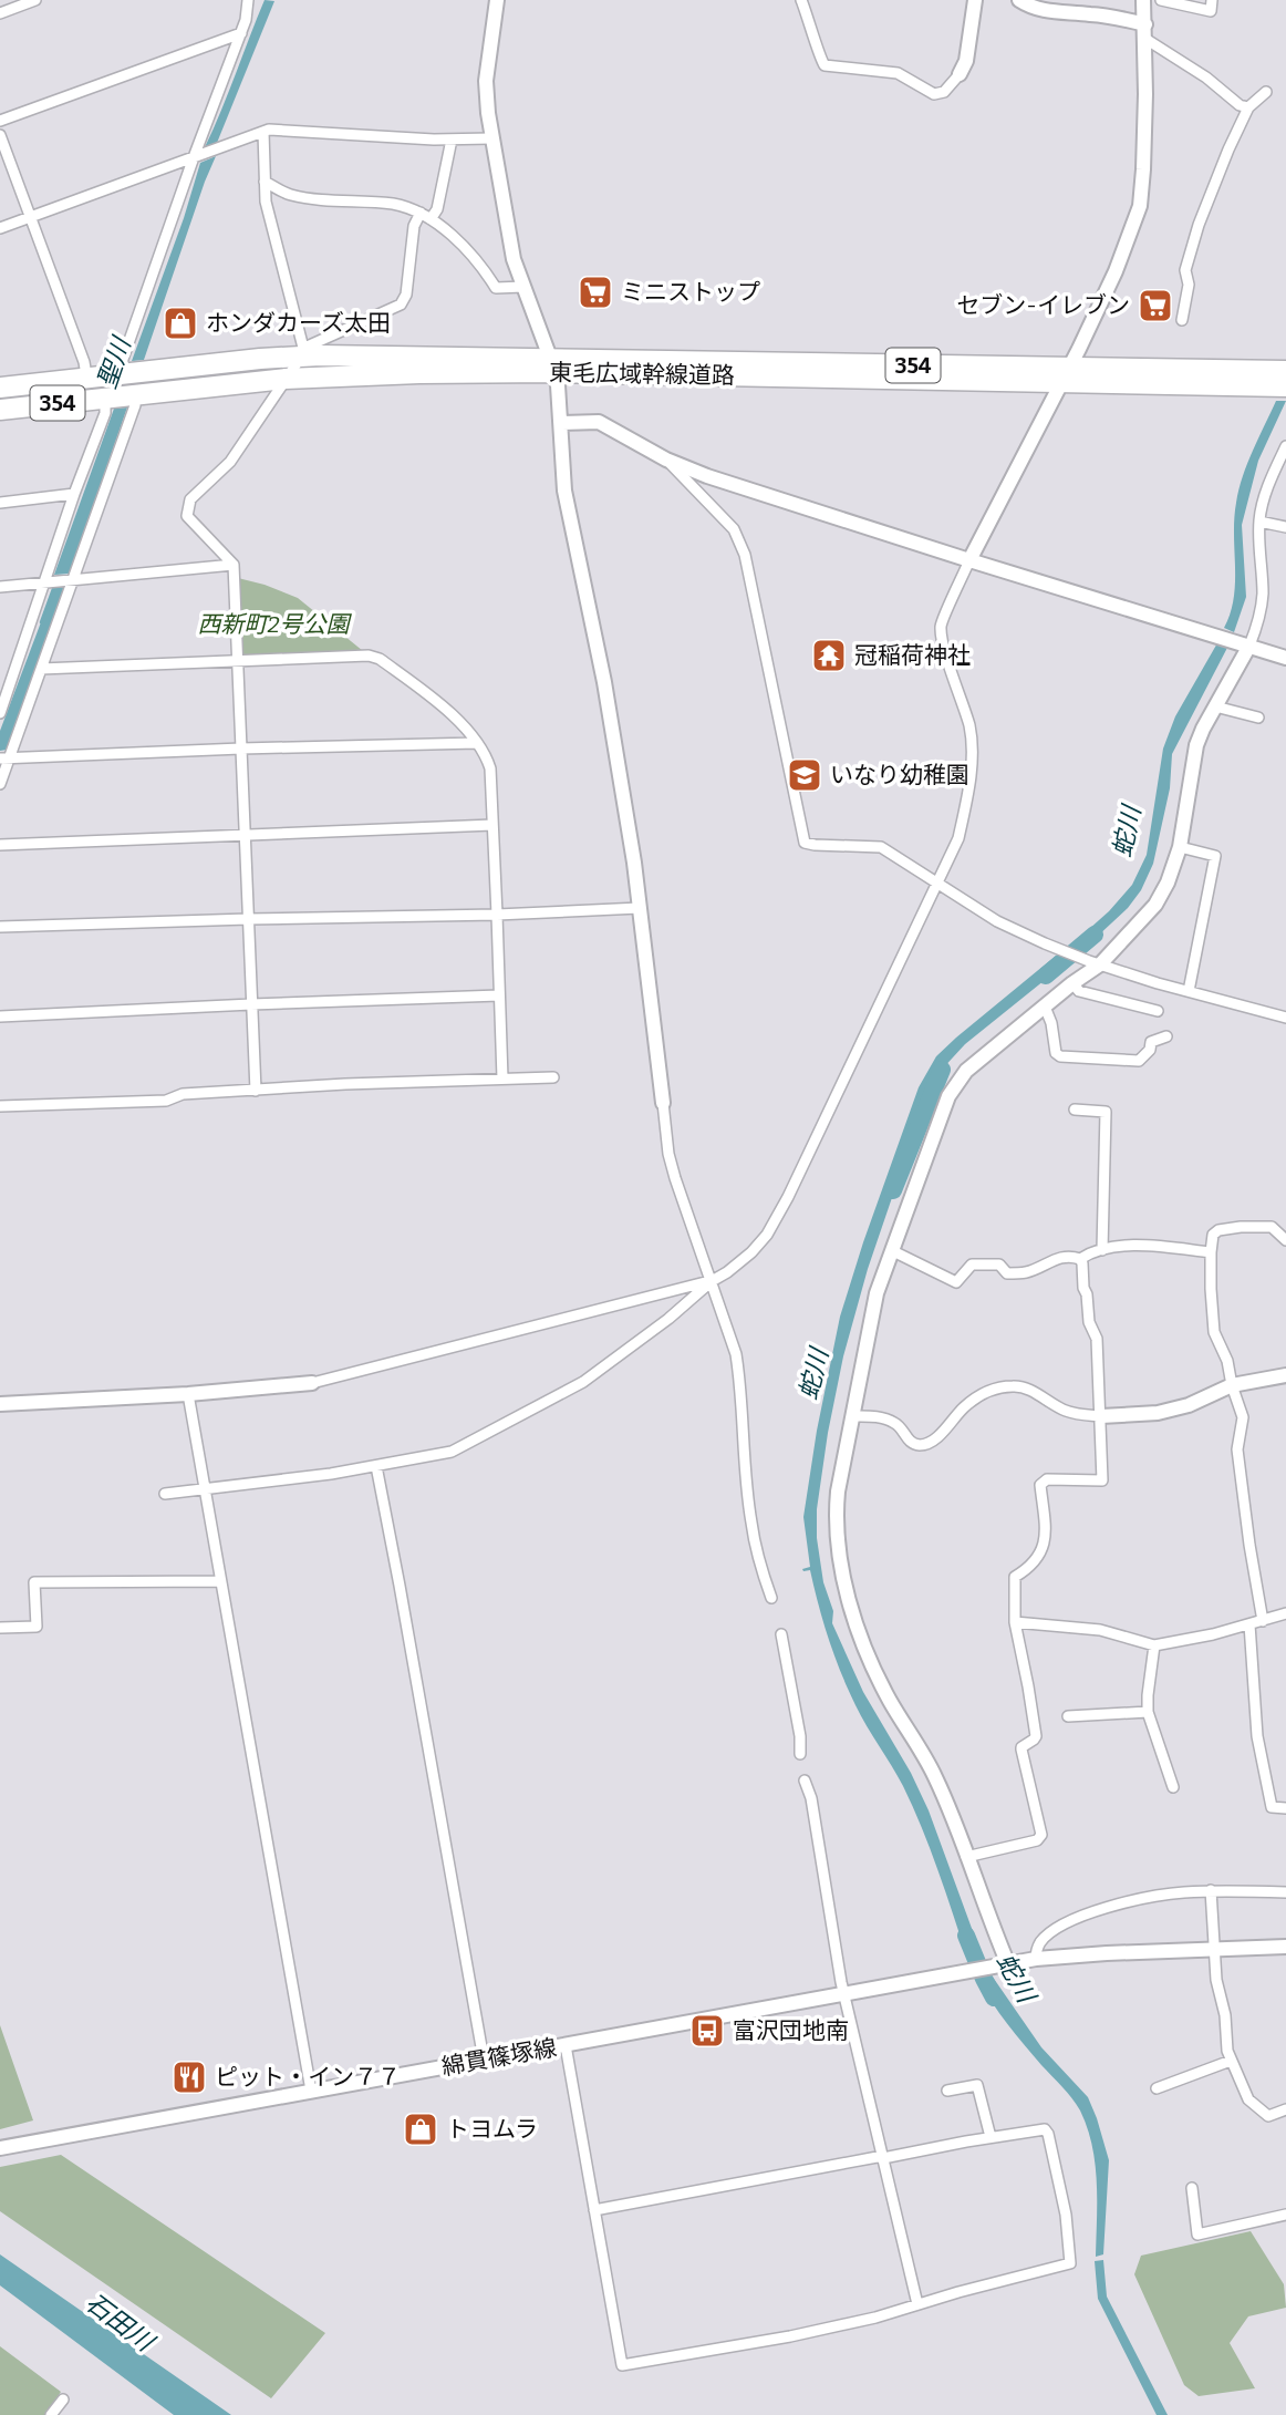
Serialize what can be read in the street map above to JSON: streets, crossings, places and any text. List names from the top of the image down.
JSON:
{
  "streets": {
    "highway": ["354", "東毛広域幹線道路"],
    "street": ["綿貫篠塚線"]
  },
  "water": ["聖川", "蛇川", "石田川"],
  "parks": ["西新町2号公園"],
  "places": {
    "supermarket": ["ミニストップ", "セブン-イレブン"],
    "shop": ["ホンダカーズ太田", "トヨムラ"],
    "temple": ["冠稲荷神社"],
    "school or university": ["いなり幼稚園"],
    "bus stop": ["富沢団地南"],
    "restaurant": ["ピット・イン７７"]
  }
}
